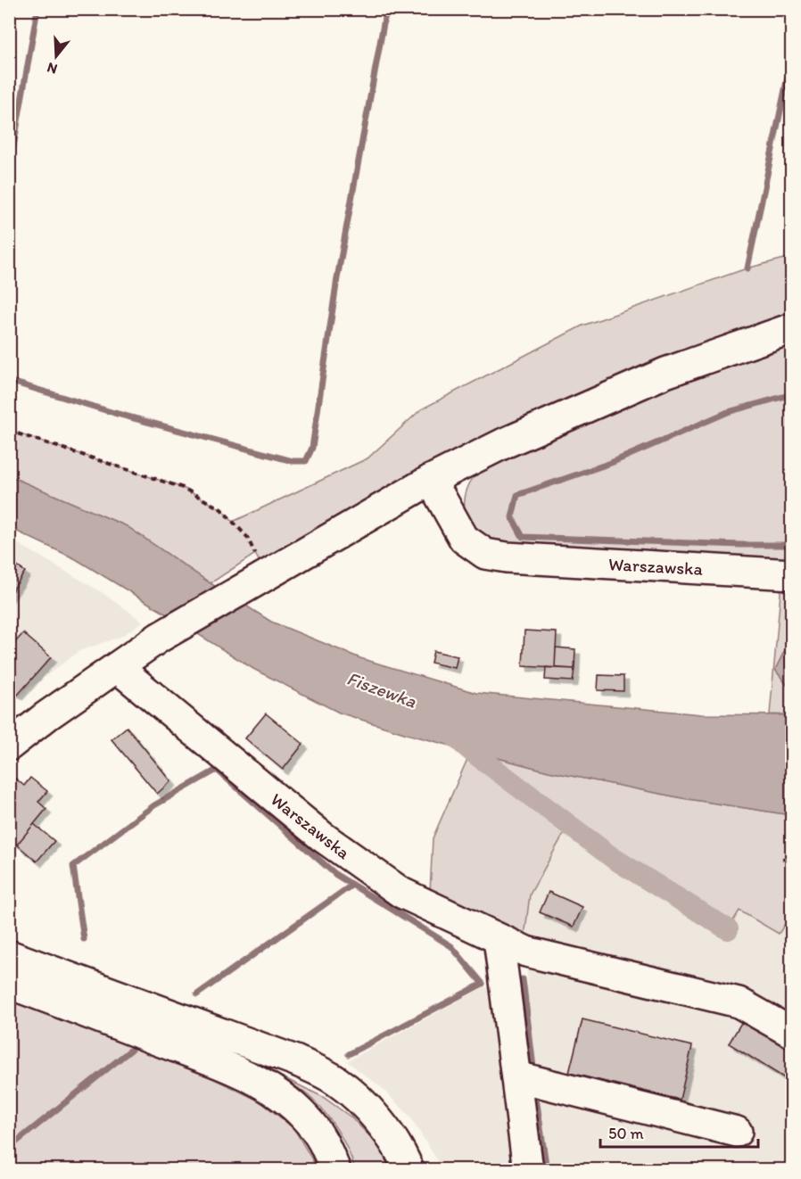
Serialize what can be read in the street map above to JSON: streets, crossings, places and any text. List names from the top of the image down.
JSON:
{
  "streets": {
    "main road": ["Warszawska"]
  },
  "water": ["Fiszewka"],
  "scale_bar": "50 m",
  "north": "bottom"
}
